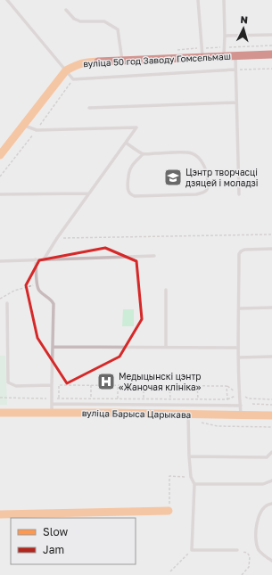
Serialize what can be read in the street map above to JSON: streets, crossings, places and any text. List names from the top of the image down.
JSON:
{
  "streets": {
    "street": ["вуліца 50 год Заводу Гомсельмаш", "вуліца Барыса Царыкава"]
  },
  "places": {
    "school or university": ["Цэнтр творчасці дзяцей і моладзі"],
    "hospital": ["Медыцынскі цэнтр «Жаночая клініка»"]
  },
  "legend": ["Slow", "Jam"],
  "north": "top"
}
